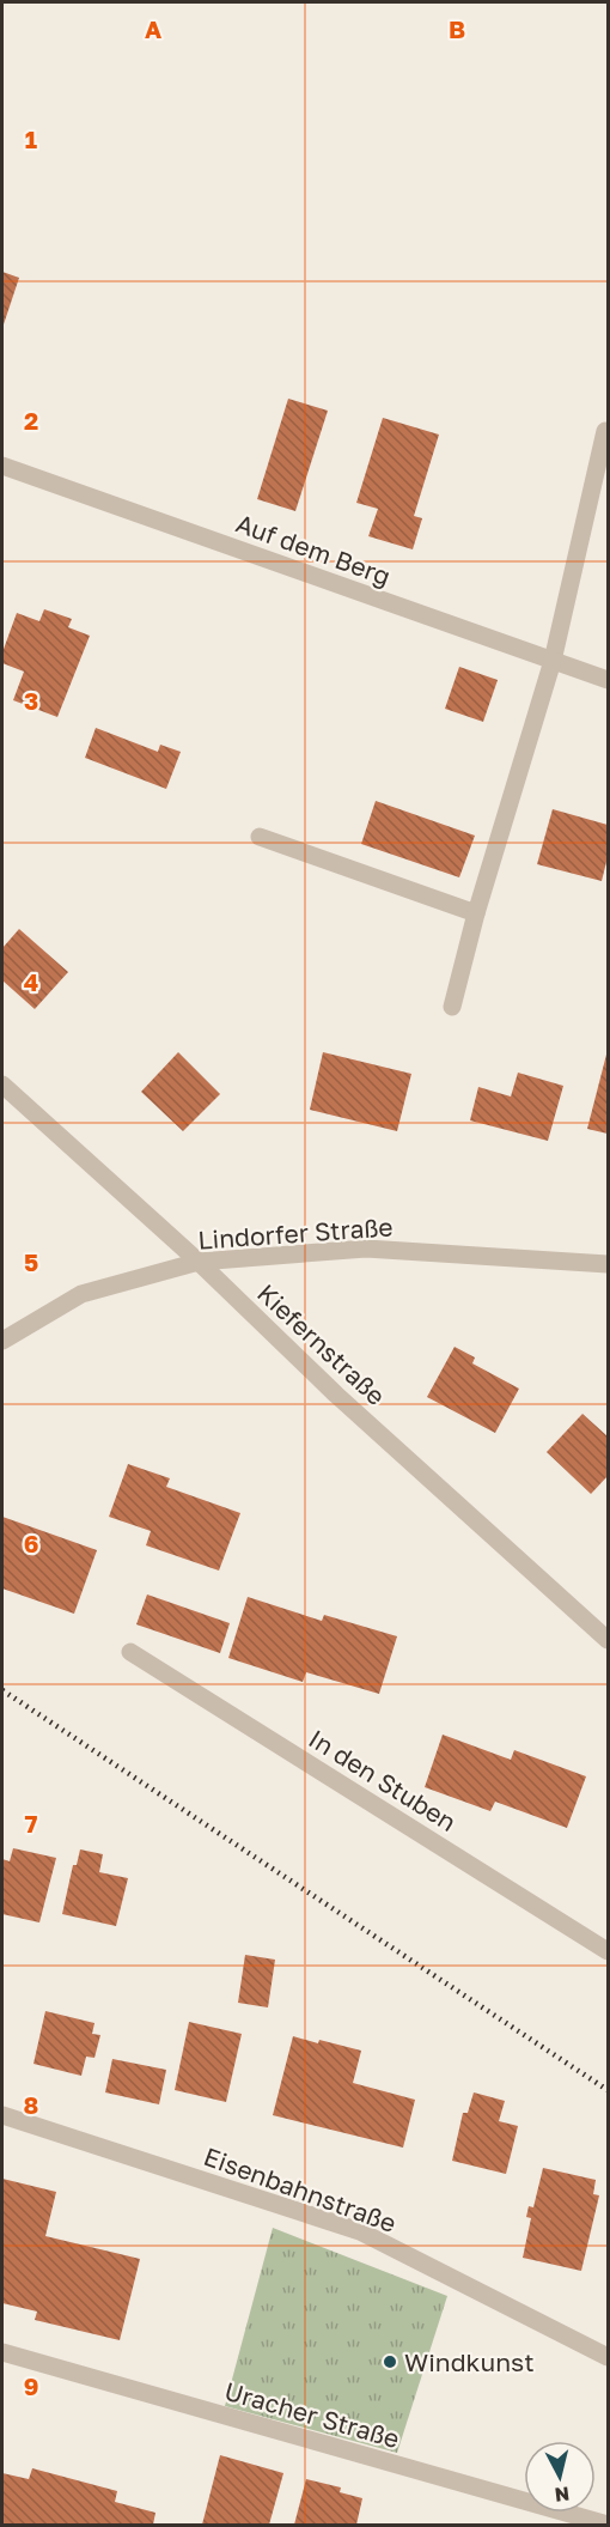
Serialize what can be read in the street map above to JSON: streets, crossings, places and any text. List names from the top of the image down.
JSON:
{
  "streets": {
    "street": [
      "Auf dem Berg",
      "Lindorfer Straße",
      "Kiefernstraße",
      "In den Stuben",
      "Eisenbahnstraße",
      "Uracher Straße"
    ]
  },
  "crossings": [
    ["Lindorfer Straße", "Kiefernstraße"]
  ],
  "places": ["Windkunst"],
  "north": "bottom",
  "grid": {
    "columns": ["A", "B"],
    "rows": [
      "1",
      "2",
      "3",
      "4",
      "5",
      "6",
      "7",
      "8",
      "9"
    ]
  }
}
